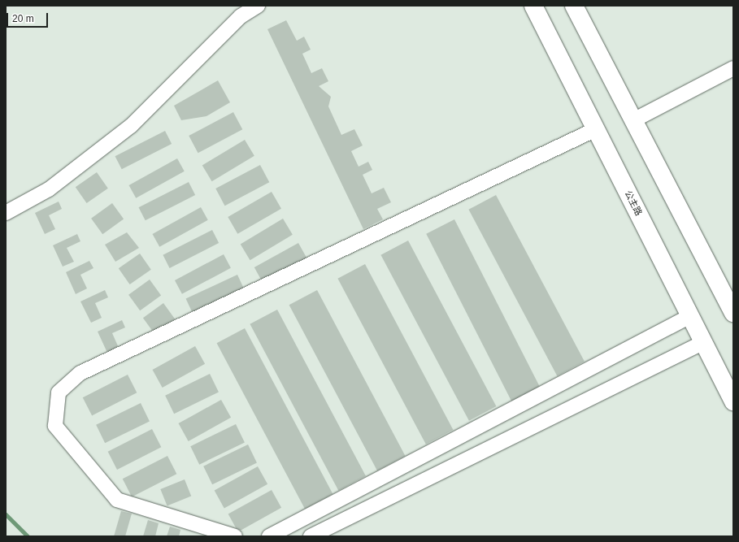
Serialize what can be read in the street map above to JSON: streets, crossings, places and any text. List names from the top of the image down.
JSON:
{
  "streets": {
    "main road": ["公主路"]
  },
  "scale_bar": "20 m"
}
